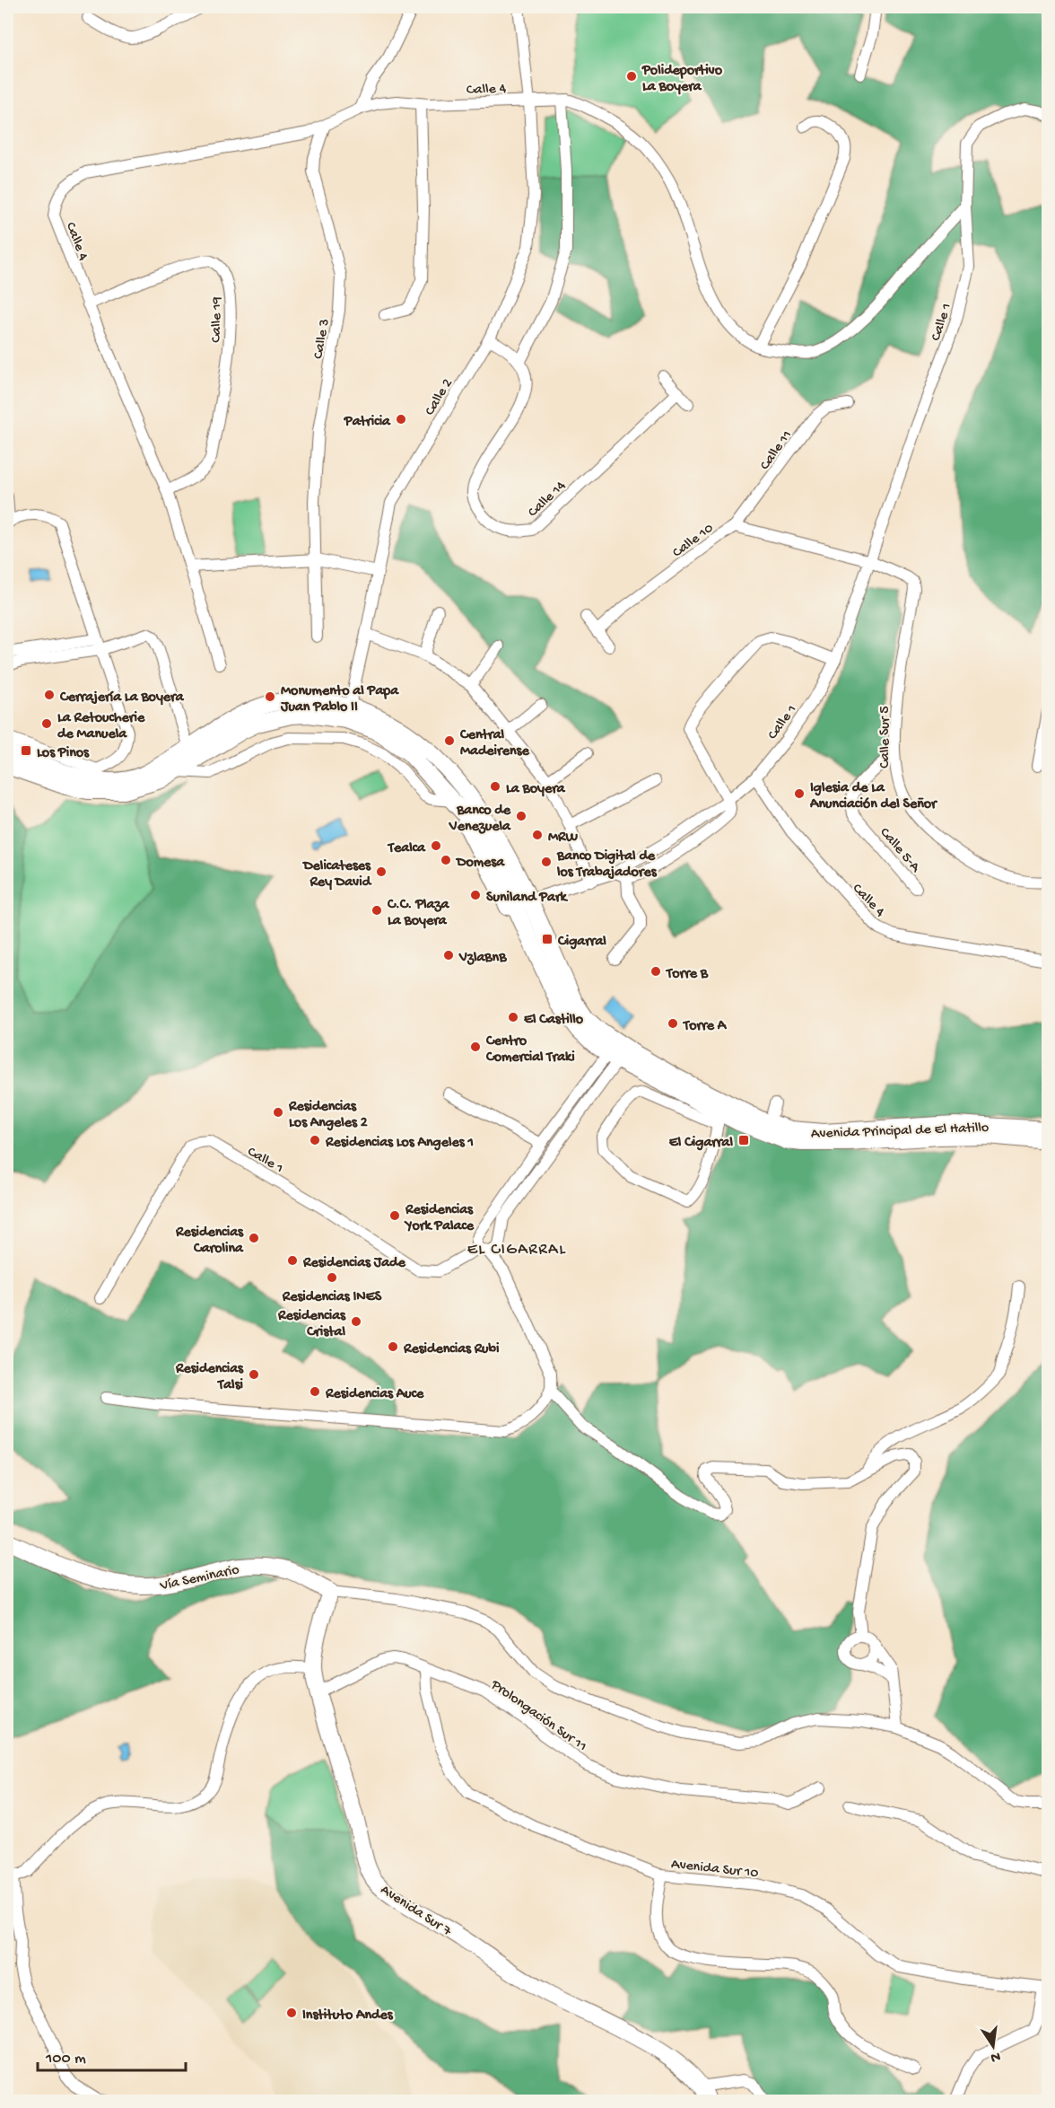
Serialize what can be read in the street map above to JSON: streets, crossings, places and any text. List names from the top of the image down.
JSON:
{
  "streets": {
    "main road": ["Avenida Principal de El Hatillo", "Vía Seminario", "Avenida Sur 7"],
    "street": [
      "Calle 4",
      "Calle 19",
      "Calle 1",
      "Calle 3",
      "Calle 2",
      "Calle 11",
      "Calle 14",
      "Calle 10",
      "Calle Sur 5",
      "Calle 5-A",
      "Prolongación Sur 11",
      "Avenida Sur 10"
    ]
  },
  "crossings": [
    ["Calle 4", "Calle 19"],
    ["Calle 4", "Calle 1"],
    ["Calle 4", "Calle 3"],
    ["Calle 4", "Calle 2"],
    ["Calle 1", "Calle 10"],
    ["Calle 1", "Calle Sur 5"],
    ["Calle 1", "Avenida Principal de El Hatillo"],
    ["Calle 2", "Avenida Principal de El Hatillo"],
    ["Calle 11", "Calle 10"],
    ["Calle 10", "Calle Sur 5"],
    ["Calle Sur 5", "Calle 5-A"],
    ["Vía Seminario", "Avenida Sur 7"],
    ["Prolongación Sur 11", "Avenida Sur 10"],
    ["Prolongación Sur 11", "Avenida Sur 7"]
  ],
  "districts": ["EL CIGARRAL"],
  "places": {
    "other": [
      "Polideportivo La Boyera",
      "Patricia",
      "Cerrajería La Boyera",
      "Monumento al Papa Juan Pablo II",
      "La Retoucherie de Manuela",
      "Central Madeirense",
      "La Boyera",
      "Iglesia de La Anunciación del Señor",
      "Banco de Venezuela",
      "MRW",
      "Tealca",
      "Domesa",
      "Banco Digital de los Trabajadores",
      "Delicateses Rey David",
      "Suniland Park",
      "C.C. Plaza La Boyera",
      "VzlaBnB",
      "Torre B",
      "El Castillo",
      "Torre A",
      "Centro Comercial Traki",
      "Residencias Los Angeles 2",
      "Residencias Los Angeles 1",
      "Residencias York Palace",
      "Residencias Carolina",
      "Residencias Jade",
      "Residencias INES",
      "Residencias Cristal",
      "Residencias Rubi",
      "Residencias Talsi",
      "Residencias Auce",
      "Instituto Andes"
    ],
    "transit": ["Los Pinos", "Cigarral", "El Cigarral"]
  },
  "scale_bar": "100 m",
  "north": "bottom"
}
